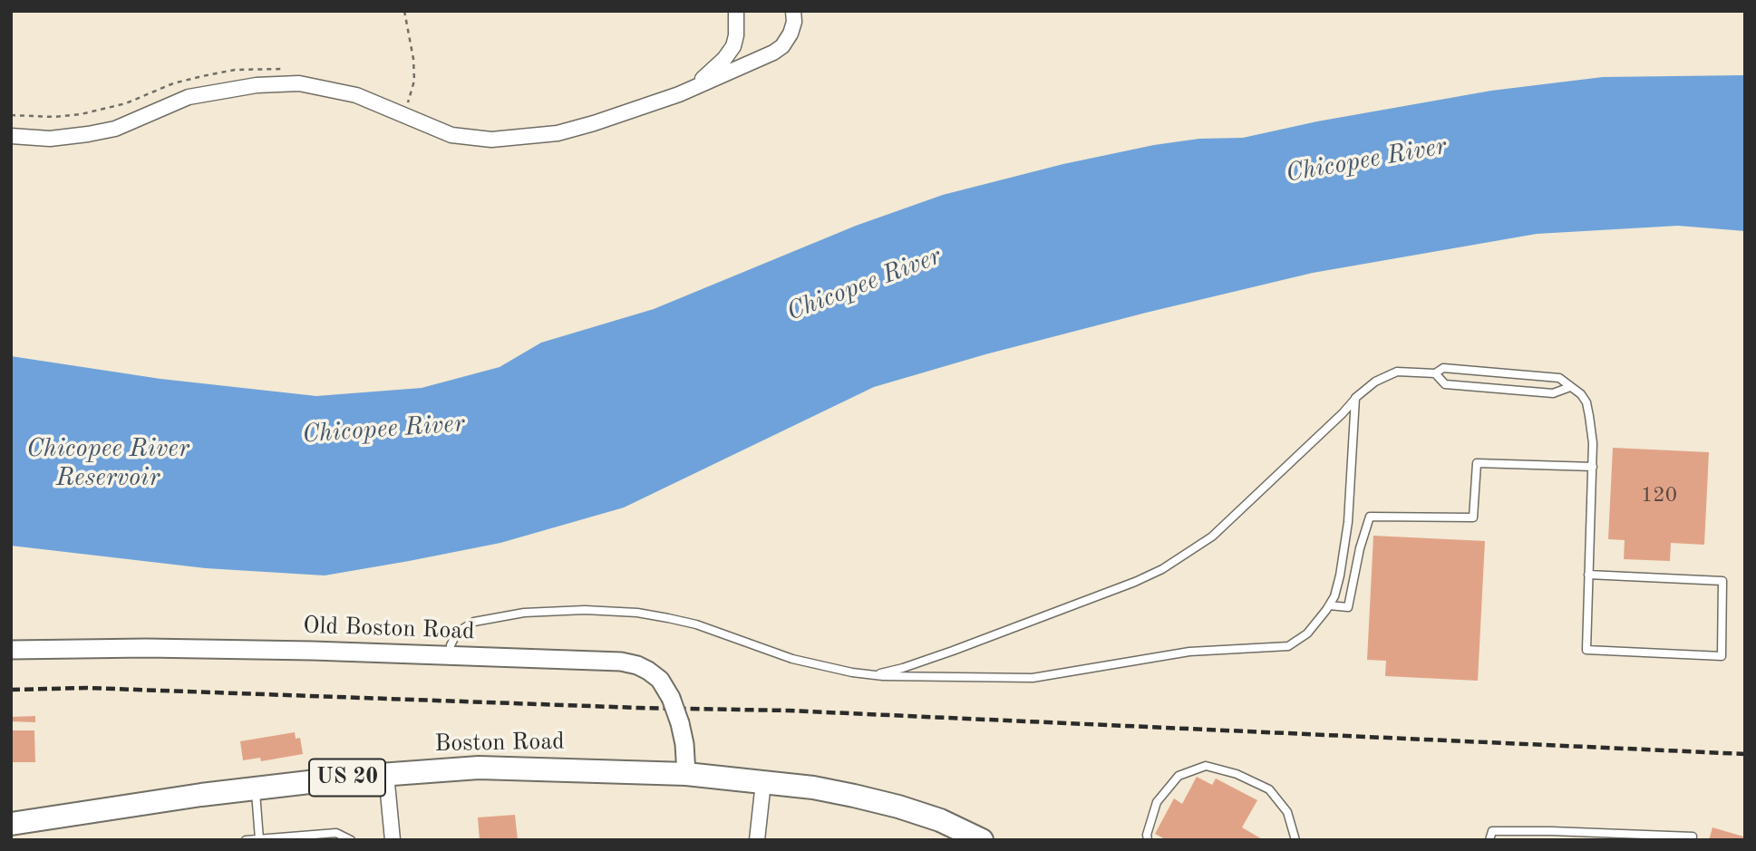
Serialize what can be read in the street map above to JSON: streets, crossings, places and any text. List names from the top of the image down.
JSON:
{
  "streets": {
    "main road": ["Boston Road", "US 20"],
    "street": ["Old Boston Road"]
  },
  "crossings": [
    ["Old Boston Road", "Boston Road"]
  ],
  "water": ["Chicopee River", "Chicopee River Reservoir"],
  "house_numbers": ["120"]
}
